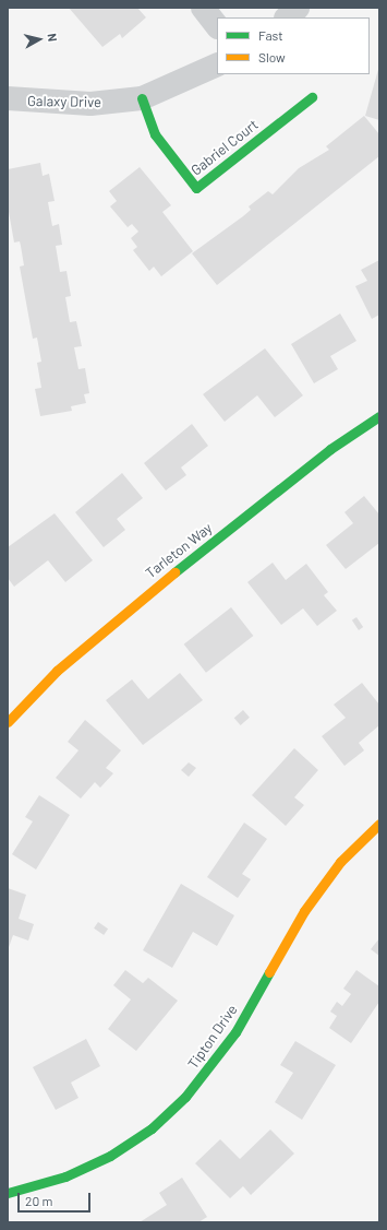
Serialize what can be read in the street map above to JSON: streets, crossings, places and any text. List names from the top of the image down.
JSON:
{
  "streets": {
    "street": [
      "Galaxy Drive",
      "Gabriel Court",
      "Tarleton Way",
      "Tipton Drive"
    ]
  },
  "crossings": [
    ["Galaxy Drive", "Gabriel Court"]
  ],
  "legend": ["Fast", "Slow"],
  "scale_bar": "20 m",
  "north": "right"
}
